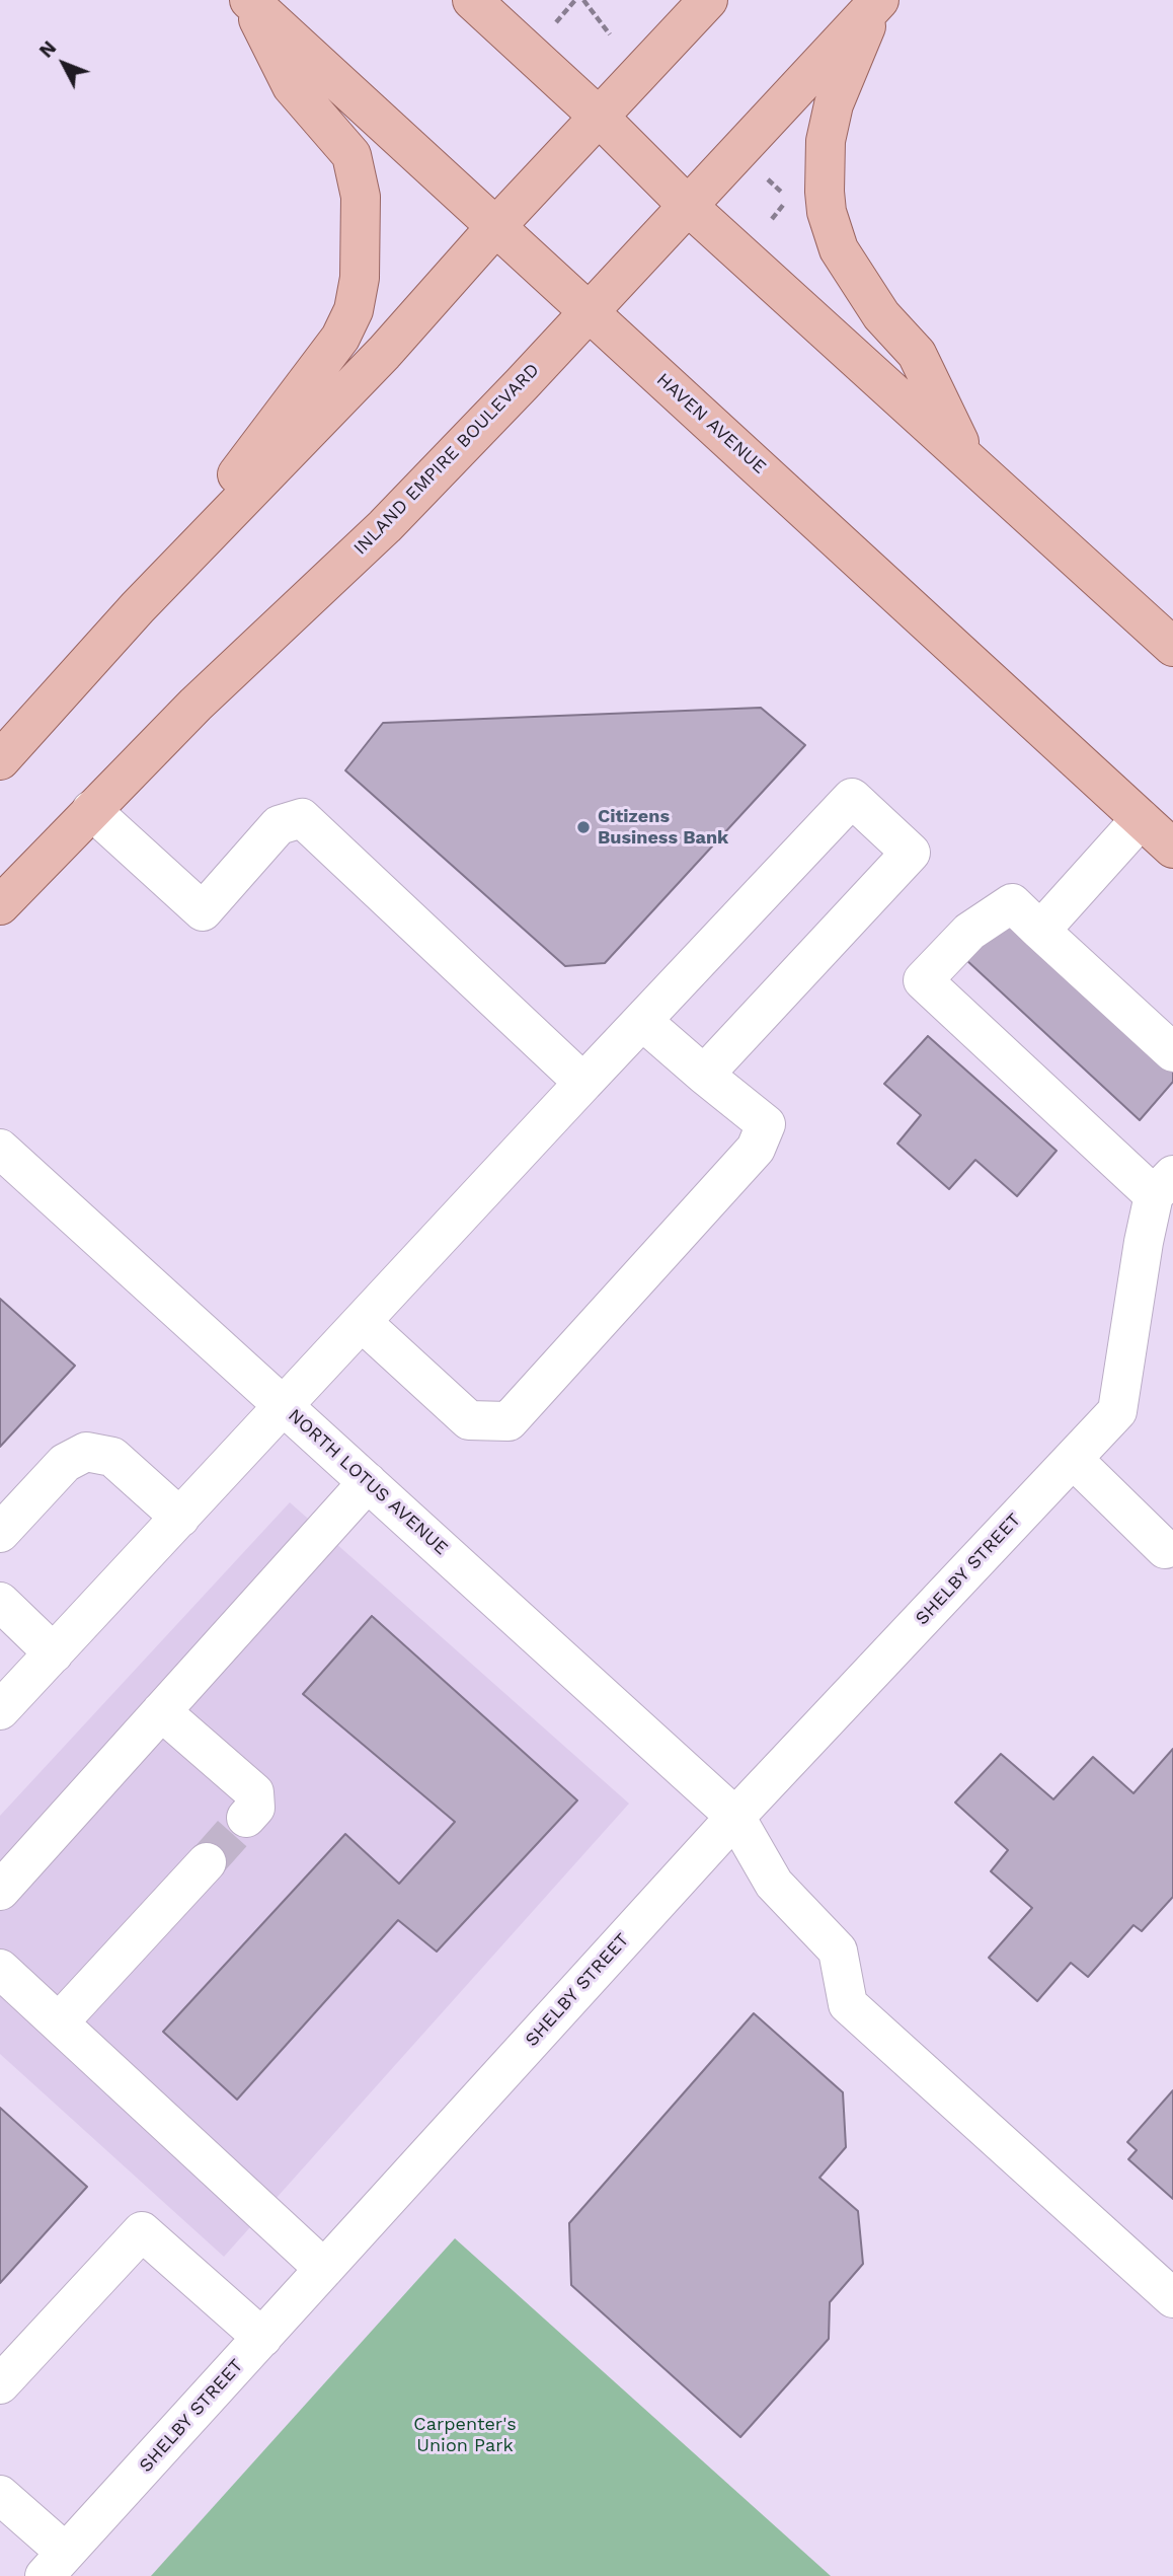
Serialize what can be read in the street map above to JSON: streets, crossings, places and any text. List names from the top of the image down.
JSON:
{
  "streets": {
    "main road": ["HAVEN AVENUE", "INLAND EMPIRE BOULEVARD"],
    "street": ["NORTH LOTUS AVENUE", "SHELBY STREET"]
  },
  "crossings": [
    ["HAVEN AVENUE", "INLAND EMPIRE BOULEVARD"],
    ["NORTH LOTUS AVENUE", "SHELBY STREET"]
  ],
  "parks": ["Carpenter's Union Park"],
  "places": ["Citizens Business Bank"],
  "north": "top left"
}
